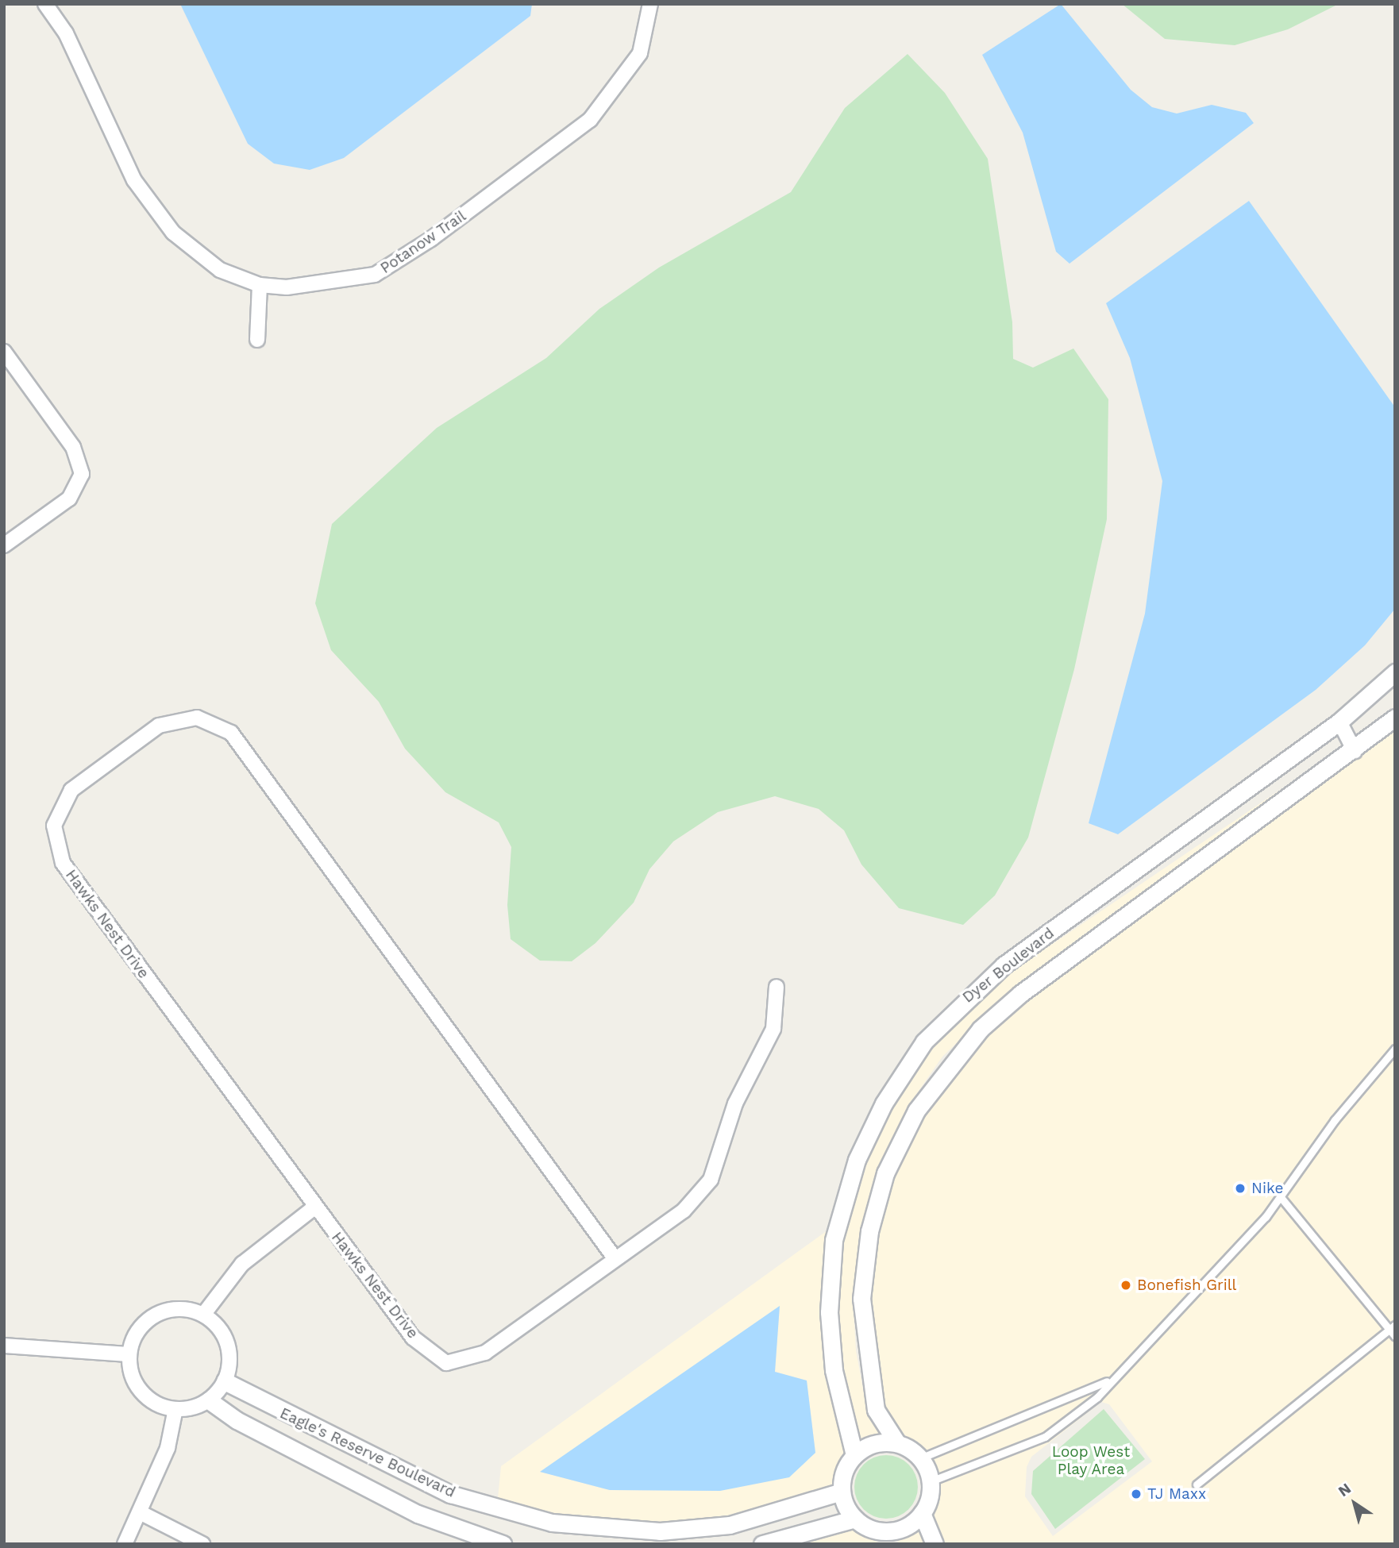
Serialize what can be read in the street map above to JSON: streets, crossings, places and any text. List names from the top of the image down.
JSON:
{
  "streets": {
    "street": [
      "Potanow Trail",
      "Hawks Nest Drive",
      "Dyer Boulevard",
      "Eagle's Reserve Boulevard"
    ]
  },
  "crossings": [
    ["Dyer Boulevard", "Eagle's Reserve Boulevard"]
  ],
  "parks": ["Loop West Play Area"],
  "places": ["Nike", "Bonefish Grill", "TJ Maxx"],
  "north": "top left"
}
